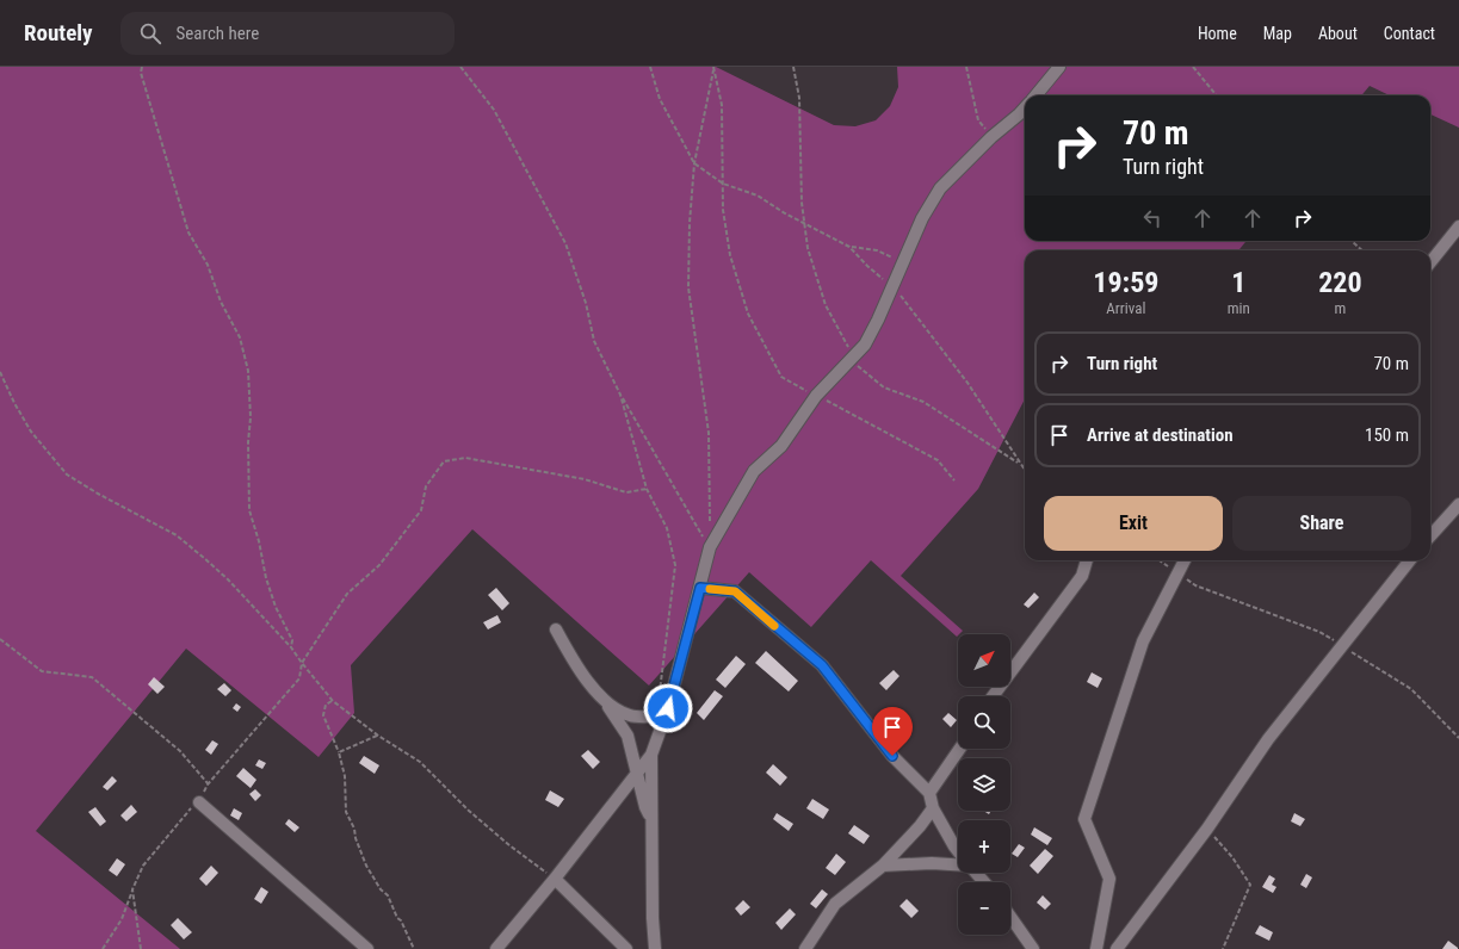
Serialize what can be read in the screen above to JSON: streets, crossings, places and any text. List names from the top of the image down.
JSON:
{
  "north": "top right",
  "page": {
    "header": "Routely",
    "search": "Search here",
    "nav": [
      "Home",
      "Map",
      "About",
      "Contact"
    ],
    "turn": ["70 m", "Turn right"],
    "eta": [
      "19:59",
      "Arrival",
      "1",
      "min",
      "220",
      "m"
    ],
    "list": [
      {
        "name": "Turn right",
        "value": "70 m"
      },
      {
        "name": "Arrive at destination",
        "value": "150 m"
      }
    ],
    "buttons": ["Exit", "Share"],
    "map_buttons": ["+", "−"]
  }
}
